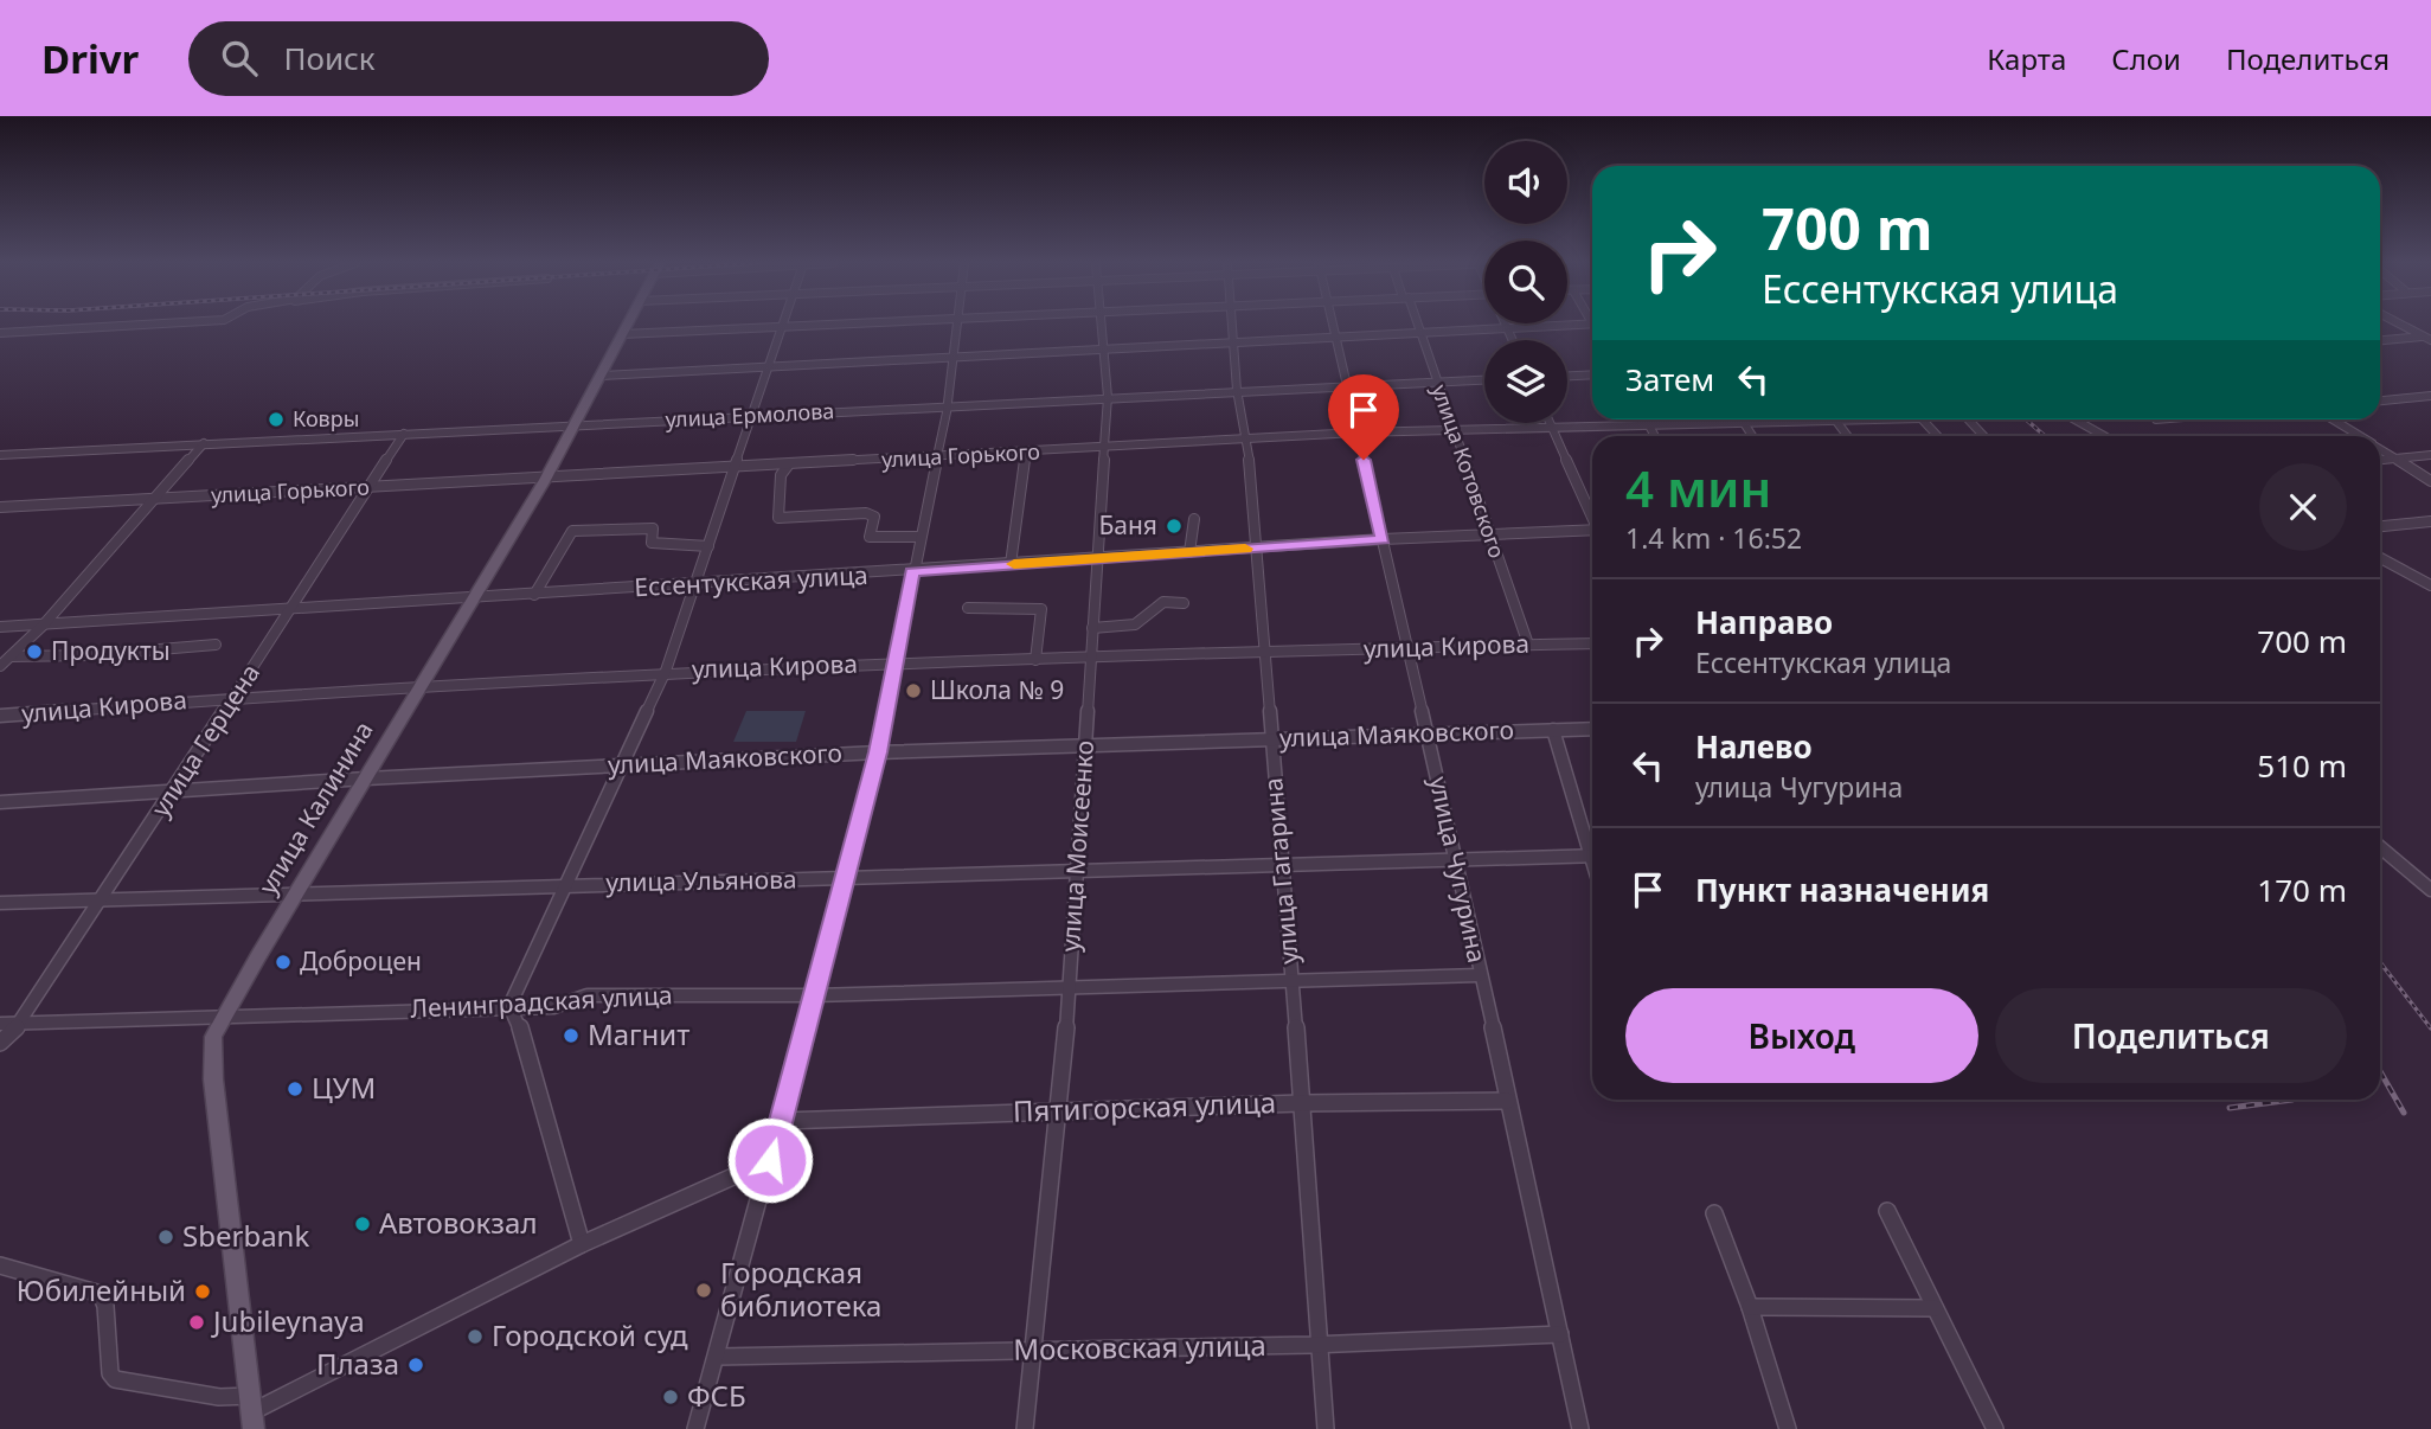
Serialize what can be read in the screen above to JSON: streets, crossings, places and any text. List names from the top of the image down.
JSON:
{
  "streets": {
    "main road": ["улица Калинина"],
    "street": [
      "улица Ермолова",
      "улица Горького",
      "улица Котовского",
      "Ессентукская улица",
      "улица Кирова",
      "улица Маяковского",
      "улица Герцена",
      "улица Моисеенко",
      "улица Чугурина",
      "улица Гагарина",
      "улица Ульянова",
      "Ленинградская улица",
      "Пятигорская улица",
      "Московская улица"
    ]
  },
  "crossings": [
    ["улица Ермолова", "улица Котовского"],
    ["улица Ермолова", "улица Герцена"],
    ["улица Ермолова", "улица Калинина"],
    ["улица Ермолова", "улица Моисеенко"],
    ["улица Ермолова", "улица Чугурина"],
    ["улица Ермолова", "улица Гагарина"],
    ["улица Горького", "улица Котовского"],
    ["улица Горького", "улица Герцена"],
    ["улица Горького", "улица Калинина"],
    ["улица Горького", "улица Моисеенко"],
    ["улица Горького", "улица Чугурина"],
    ["улица Горького", "улица Гагарина"],
    ["улица Котовского", "Ессентукская улица"],
    ["улица Котовского", "улица Кирова"],
    ["Ессентукская улица", "улица Герцена"],
    ["Ессентукская улица", "улица Калинина"],
    ["Ессентукская улица", "улица Моисеенко"],
    ["Ессентукская улица", "улица Чугурина"],
    ["Ессентукская улица", "улица Гагарина"],
    ["улица Кирова", "улица Герцена"],
    ["улица Кирова", "улица Калинина"],
    ["улица Кирова", "улица Моисеенко"],
    ["улица Кирова", "улица Чугурина"],
    ["улица Кирова", "улица Гагарина"],
    ["улица Маяковского", "улица Герцена"],
    ["улица Маяковского", "улица Калинина"],
    ["улица Маяковского", "улица Моисеенко"],
    ["улица Маяковского", "улица Чугурина"],
    ["улица Маяковского", "улица Гагарина"],
    ["улица Герцена", "улица Ульянова"],
    ["улица Герцена", "Ленинградская улица"],
    ["улица Калинина", "улица Ульянова"],
    ["улица Калинина", "Ленинградская улица"],
    ["улица Моисеенко", "улица Ульянова"],
    ["улица Моисеенко", "Ленинградская улица"],
    ["улица Моисеенко", "Пятигорская улица"],
    ["улица Моисеенко", "Московская улица"],
    ["улица Чугурина", "улица Ульянова"],
    ["улица Чугурина", "Ленинградская улица"],
    ["улица Чугурина", "Пятигорская улица"],
    ["улица Чугурина", "Московская улица"],
    ["улица Гагарина", "улица Ульянова"],
    ["улица Гагарина", "Ленинградская улица"],
    ["улица Гагарина", "Пятигорская улица"],
    ["улица Гагарина", "Московская улица"]
  ],
  "places": [
    "Ковры",
    "Баня",
    "Продукты",
    "Школа № 9",
    "Доброцен",
    "Магнит",
    "ЦУМ",
    "Автовокзал",
    "Sberbank",
    "Городская библиотека",
    "Юбилейный",
    "Jubileynaya",
    "Городской суд",
    "Плаза",
    "ФСБ"
  ],
  "page": {
    "header": "Drivr",
    "search": "Поиск",
    "nav": ["Карта", "Слои", "Поделиться"],
    "turn": ["700 m", "Ессентукская улица"],
    "then": "Затем",
    "heading": ["4 мин", "1.4 km · 16:52"],
    "list": [
      {
        "name": "Направо",
        "note": "Ессентукская улица",
        "value": "700 m"
      },
      {
        "name": "Налево",
        "note": "улица Чугурина",
        "value": "510 m"
      },
      {
        "name": "Пункт назначения",
        "value": "170 m"
      }
    ],
    "buttons": ["Выход", "Поделиться"]
  }
}
